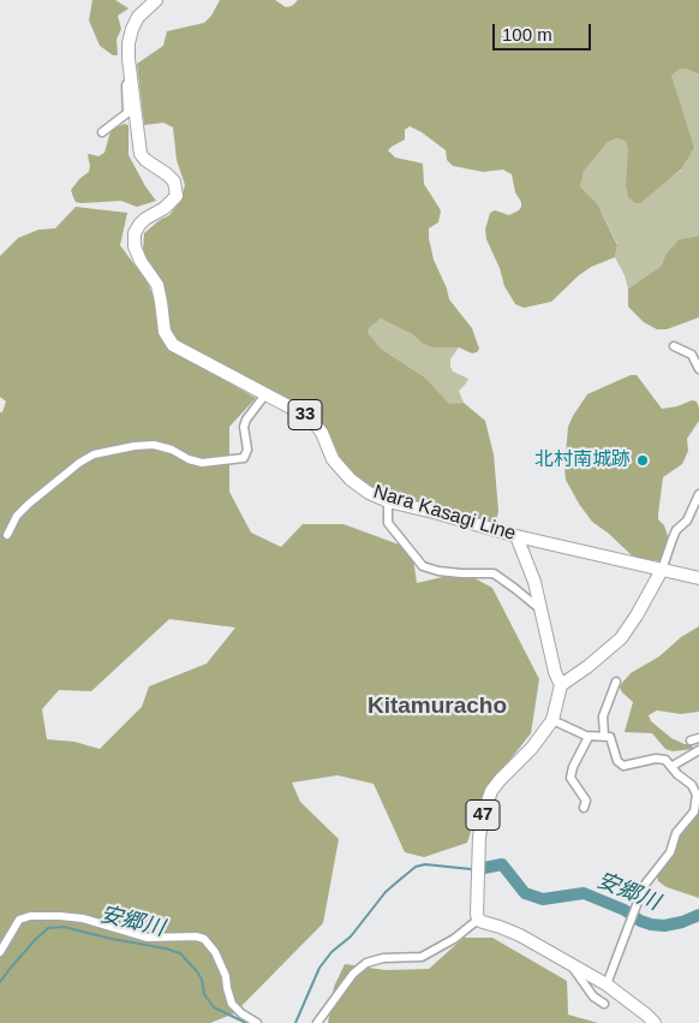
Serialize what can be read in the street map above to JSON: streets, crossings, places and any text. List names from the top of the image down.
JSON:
{
  "streets": {
    "main road": ["33", "Nara Kasagi Line", "47"]
  },
  "districts": ["Kitamuracho"],
  "water": ["安郷川"],
  "places": ["北村南城跡"],
  "scale_bar": "100 m"
}
